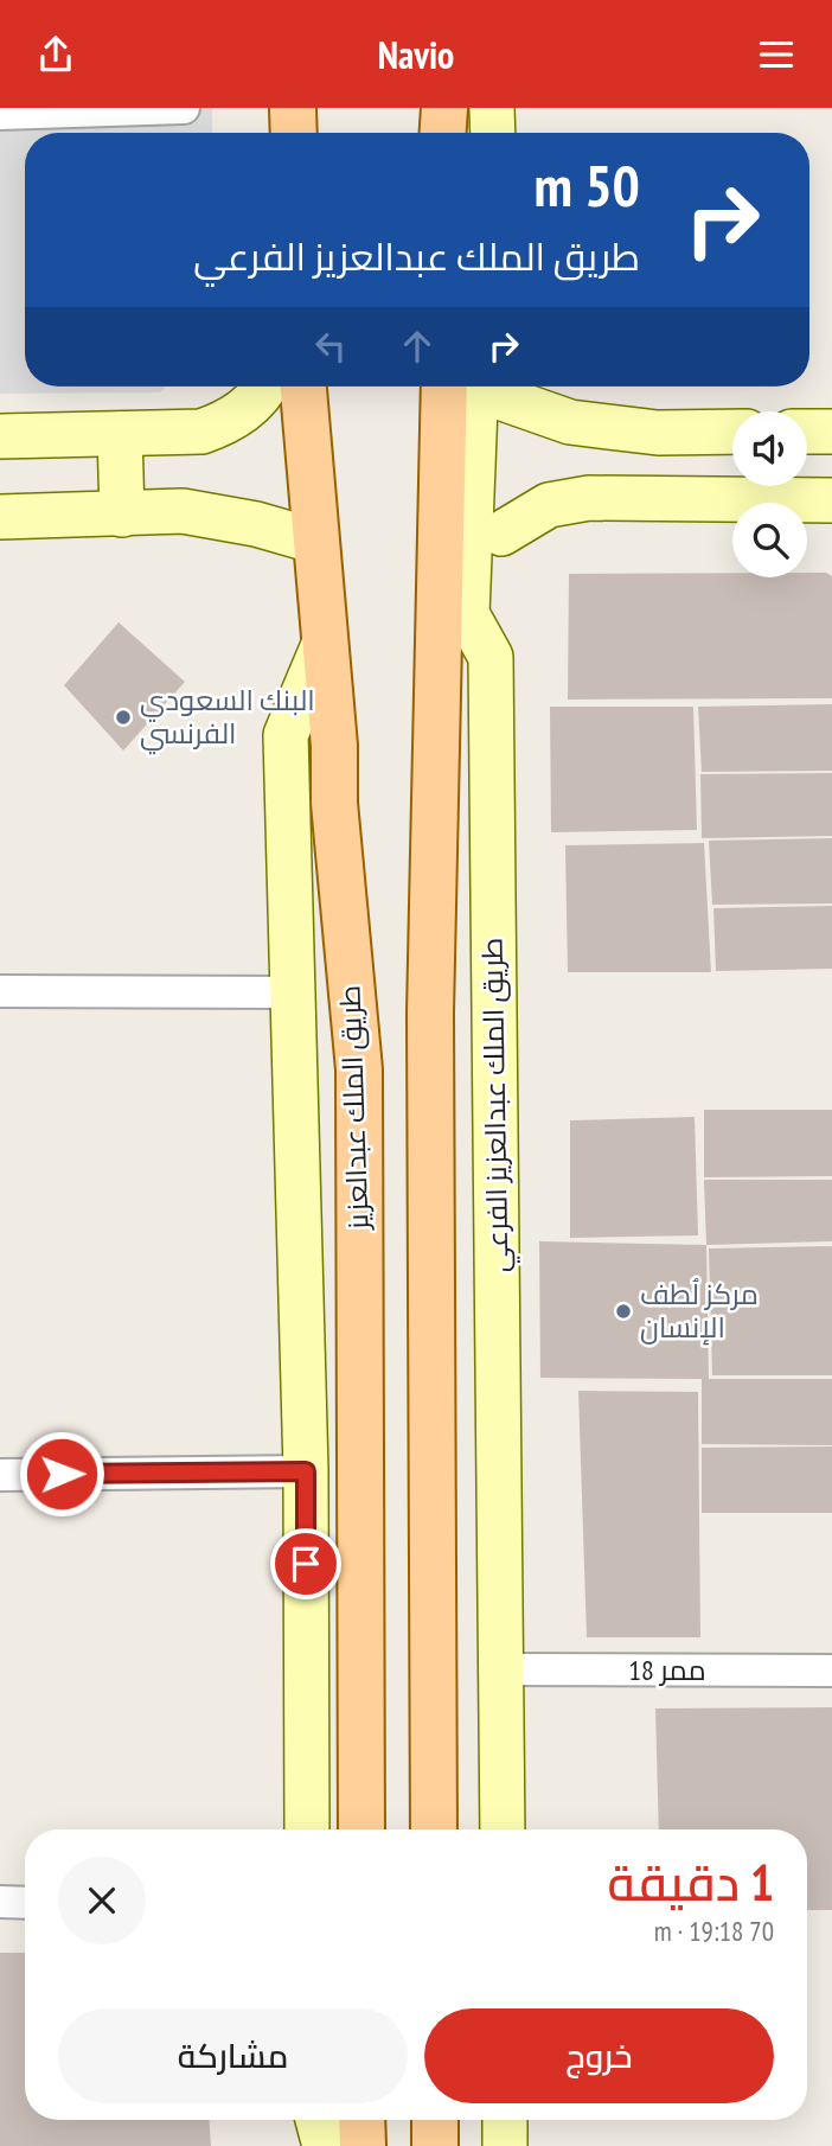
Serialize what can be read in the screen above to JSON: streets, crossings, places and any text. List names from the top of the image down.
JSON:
{
  "streets": {
    "main road": ["طريق الملك عبدالعزيز"],
    "street": ["طريق الملك عبدالعزيز الفرعي", "ممر 18"]
  },
  "crossings": [
    ["طريق الملك عبدالعزيز الفرعي", "ممر 18"]
  ],
  "places": ["البنك السعودي الفرنسي", "مركز لُطف الإنسان"],
  "page": {
    "header": "Navio",
    "turn": ["50 m", "طريق الملك عبدالعزيز الفرعي"],
    "heading": ["1 دقيقة", "70 m · 19:18"],
    "buttons": ["خروج", "مشاركة"]
  }
}
